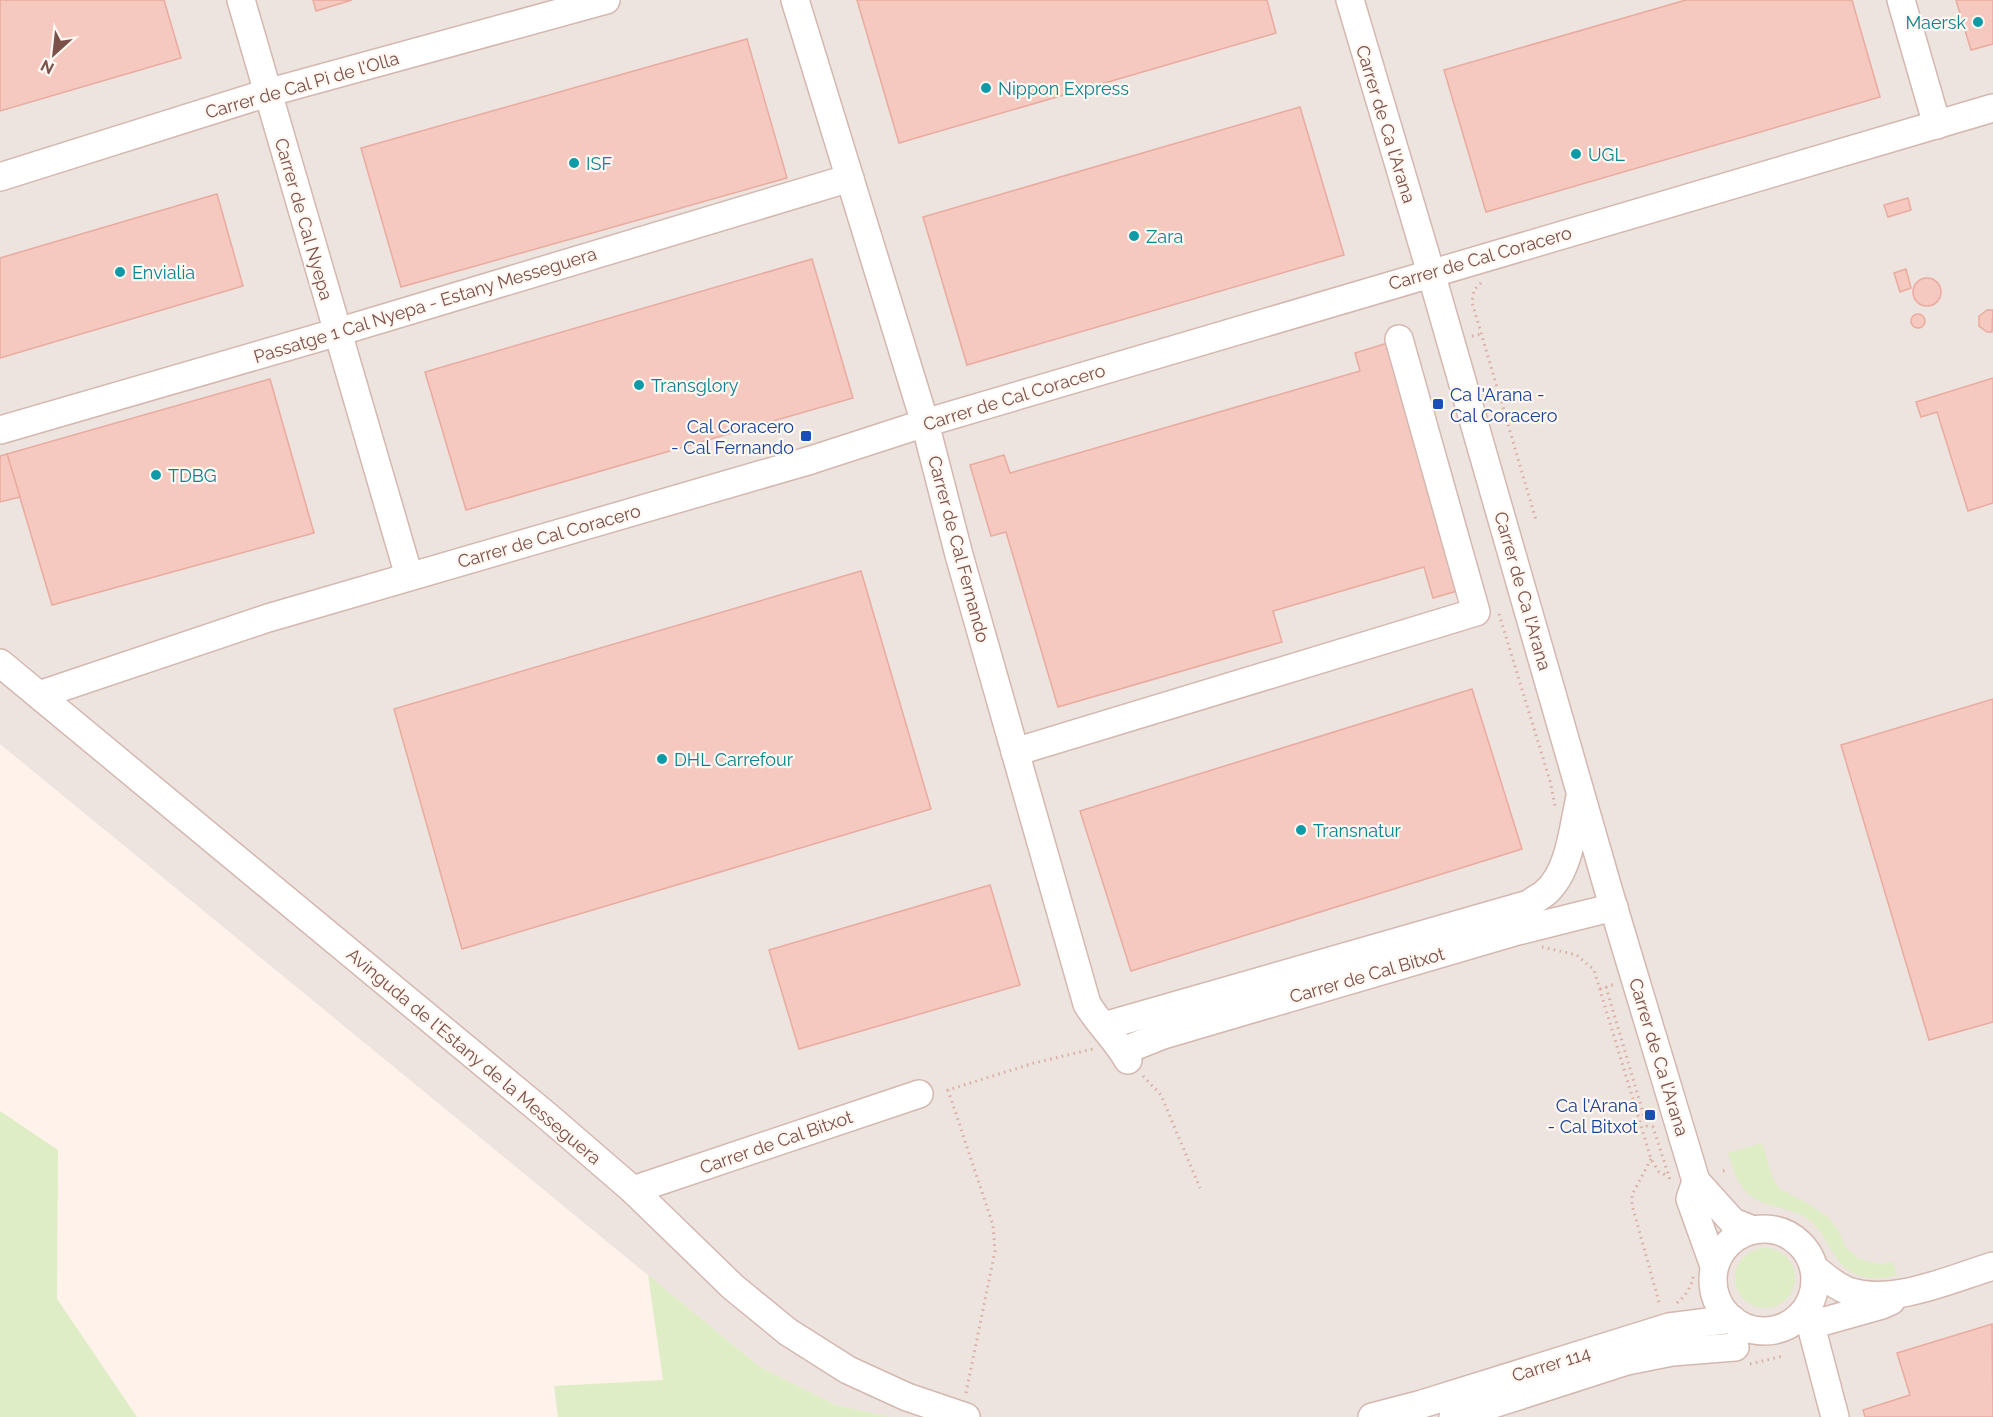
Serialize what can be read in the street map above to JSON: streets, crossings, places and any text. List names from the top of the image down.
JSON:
{
  "streets": {
    "street": [
      "Carrer de Cal Pi de l'Olla",
      "Carrer de Ca l'Arana",
      "Carrer de Cal Nyepa",
      "Carrer de Cal Coracero",
      "Passatge 1 Cal Nyepa - Estany Messeguera",
      "Carrer de Cal Fernando",
      "Carrer de Cal Bitxot",
      "Avinguda de l'Estany de la Messeguera",
      "Carrer 114"
    ]
  },
  "crossings": [
    ["Carrer de Cal Pi de l'Olla", "Carrer de Cal Nyepa"],
    ["Carrer de Ca l'Arana", "Carrer de Cal Coracero"],
    ["Carrer de Ca l'Arana", "Carrer de Cal Bitxot"],
    ["Carrer de Ca l'Arana", "Carrer 114"],
    ["Carrer de Cal Nyepa", "Carrer de Cal Coracero"],
    ["Carrer de Cal Nyepa", "Passatge 1 Cal Nyepa - Estany Messeguera"],
    ["Carrer de Cal Coracero", "Carrer de Cal Fernando"],
    ["Carrer de Cal Coracero", "Avinguda de l'Estany de la Messeguera"],
    ["Passatge 1 Cal Nyepa - Estany Messeguera", "Carrer de Cal Fernando"],
    ["Carrer de Cal Fernando", "Carrer de Cal Bitxot"],
    ["Carrer de Cal Bitxot", "Avinguda de l'Estany de la Messeguera"]
  ],
  "places": {
    "other": [
      "Maersk",
      "Nippon Express",
      "UGL",
      "ISF",
      "Zara",
      "Envialia",
      "Transglory",
      "TDBG",
      "DHL Carrefour",
      "Transnatur"
    ],
    "transit": ["Ca l'Arana - Cal Coracero", "Cal Coracero - Cal Fernando", "Ca l'Arana - Cal Bitxot"]
  },
  "north": "bottom left"
}
